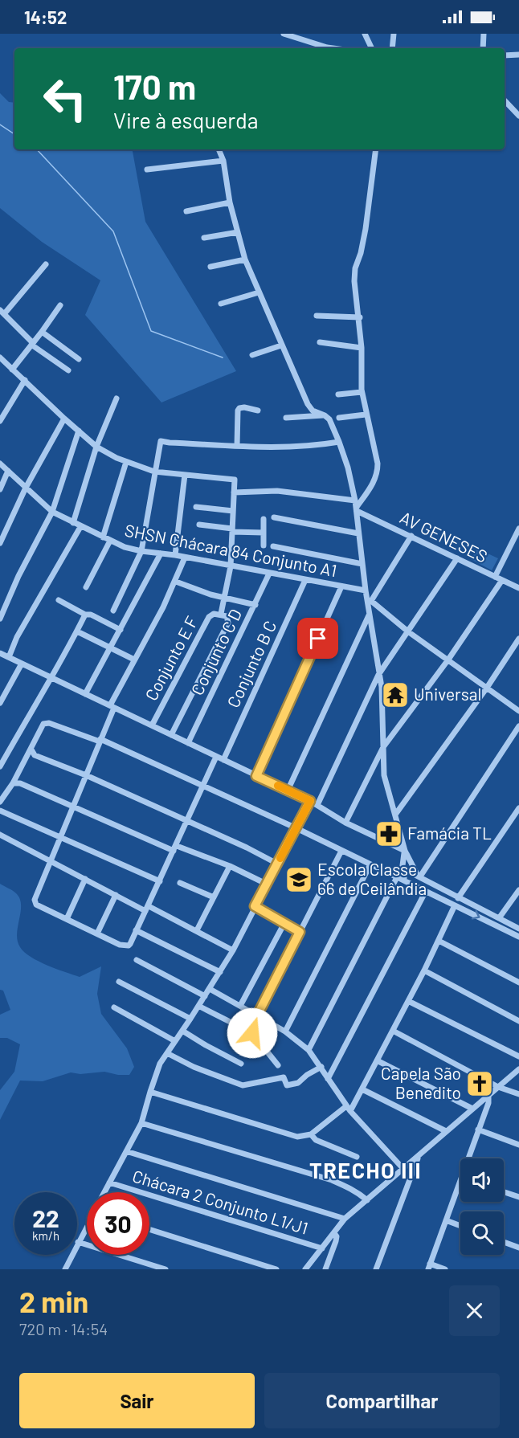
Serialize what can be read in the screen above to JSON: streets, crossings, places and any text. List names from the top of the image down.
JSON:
{
  "streets": {
    "street": [
      "AV GENESES",
      "SHSN Chácara 84 Conjunto A1",
      "Conjunto C D",
      "Conjunto E F",
      "Conjunto B C",
      "Chácara 2 Conjunto L1/J1"
    ]
  },
  "crossings": [
    ["SHSN Chácara 84 Conjunto A1", "Conjunto C D"],
    ["SHSN Chácara 84 Conjunto A1", "Conjunto B C"]
  ],
  "districts": ["TRECHO III"],
  "places": {
    "temple": ["Universal"],
    "pharmacy": ["Famácia TL"],
    "school or university": ["Escola Classe 66 de Ceilândia"],
    "church": ["Capela São Benedito"]
  },
  "page": {
    "status": "14:52",
    "turn": ["170 m", "Vire à esquerda"],
    "speed": "22 km/h",
    "limit": "30",
    "heading": ["2 min", "720 m · 14:54"],
    "buttons": ["Sair", "Compartilhar"]
  }
}
